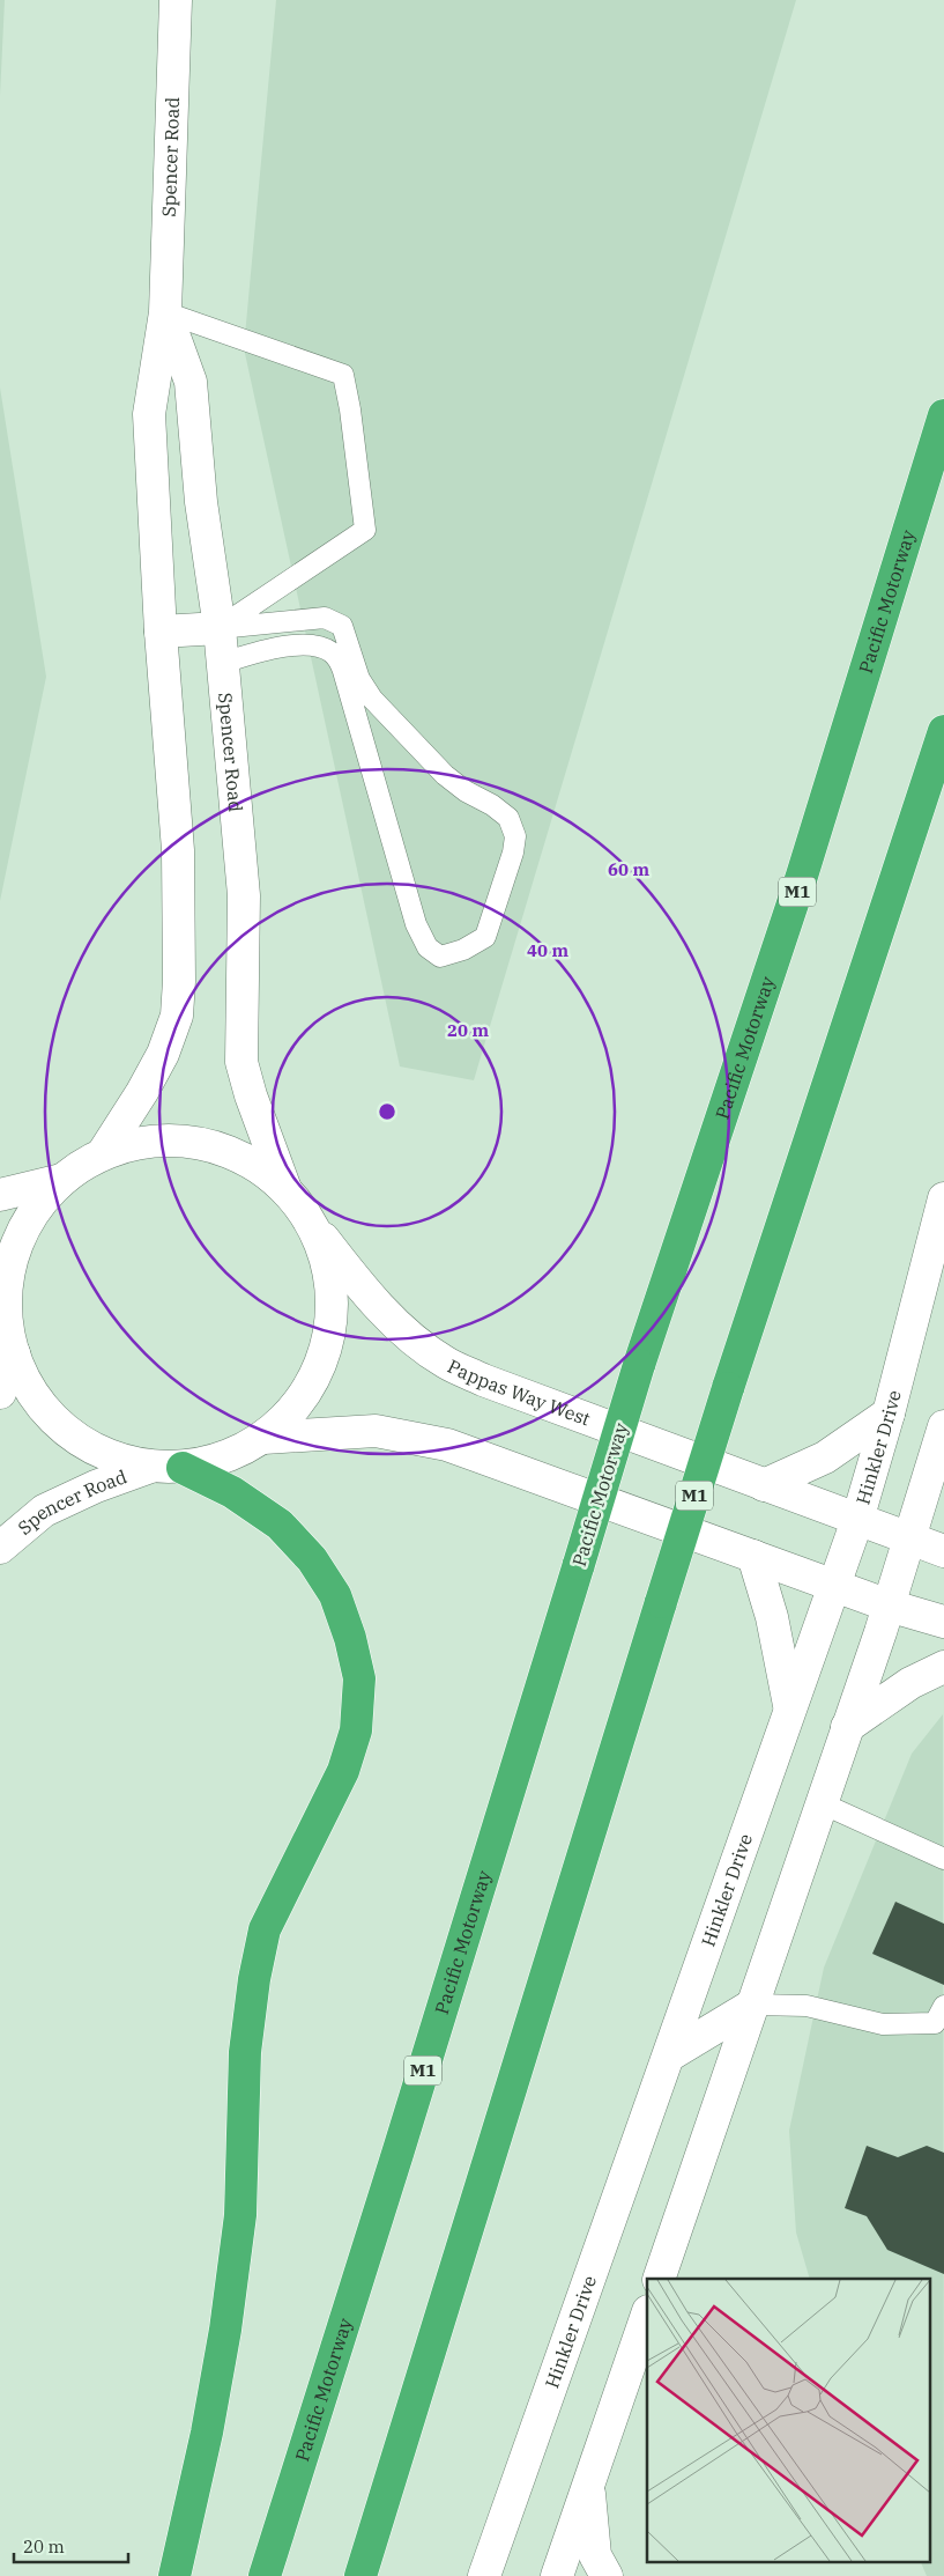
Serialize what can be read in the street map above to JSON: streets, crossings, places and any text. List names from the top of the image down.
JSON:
{
  "streets": {
    "highway": ["Pacific Motorway", "M1"],
    "street": ["Spencer Road", "Pappas Way West", "Hinkler Drive"]
  },
  "crossings": [
    ["Spencer Road", "Pappas Way West"],
    ["Pappas Way West", "Hinkler Drive"]
  ],
  "scale_bar": "20 m",
  "rings": ["60 m", "40 m", "20 m"]
}
